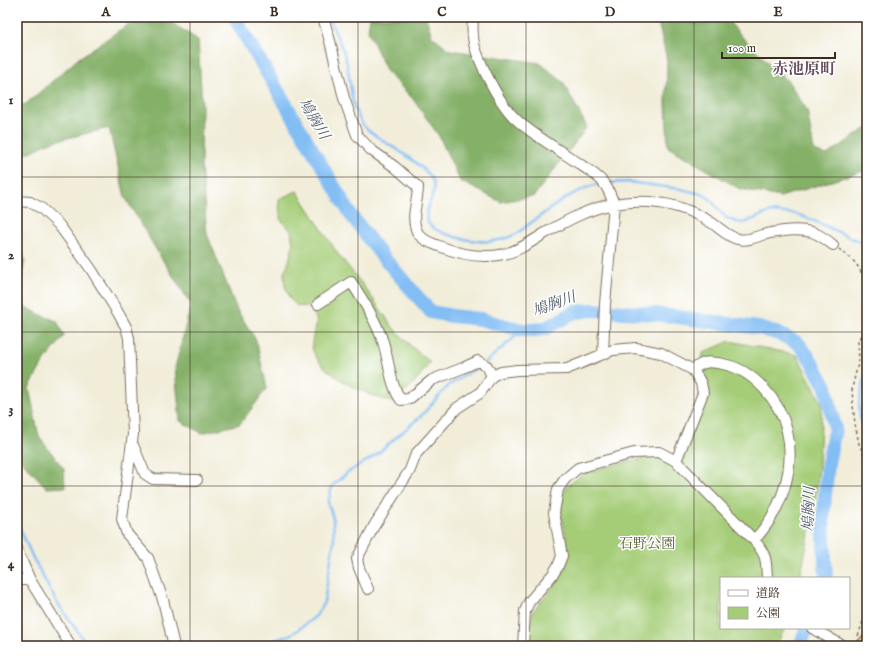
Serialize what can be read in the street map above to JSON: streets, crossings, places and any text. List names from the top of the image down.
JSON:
{
  "districts": ["赤池原町"],
  "water": ["鳩胸川"],
  "parks": ["石野公園"],
  "legend": ["道路", "公園"],
  "scale_bar": "100 m",
  "grid": {
    "columns": [
      "A",
      "B",
      "C",
      "D",
      "E"
    ],
    "rows": [
      "1",
      "2",
      "3",
      "4"
    ]
  }
}
